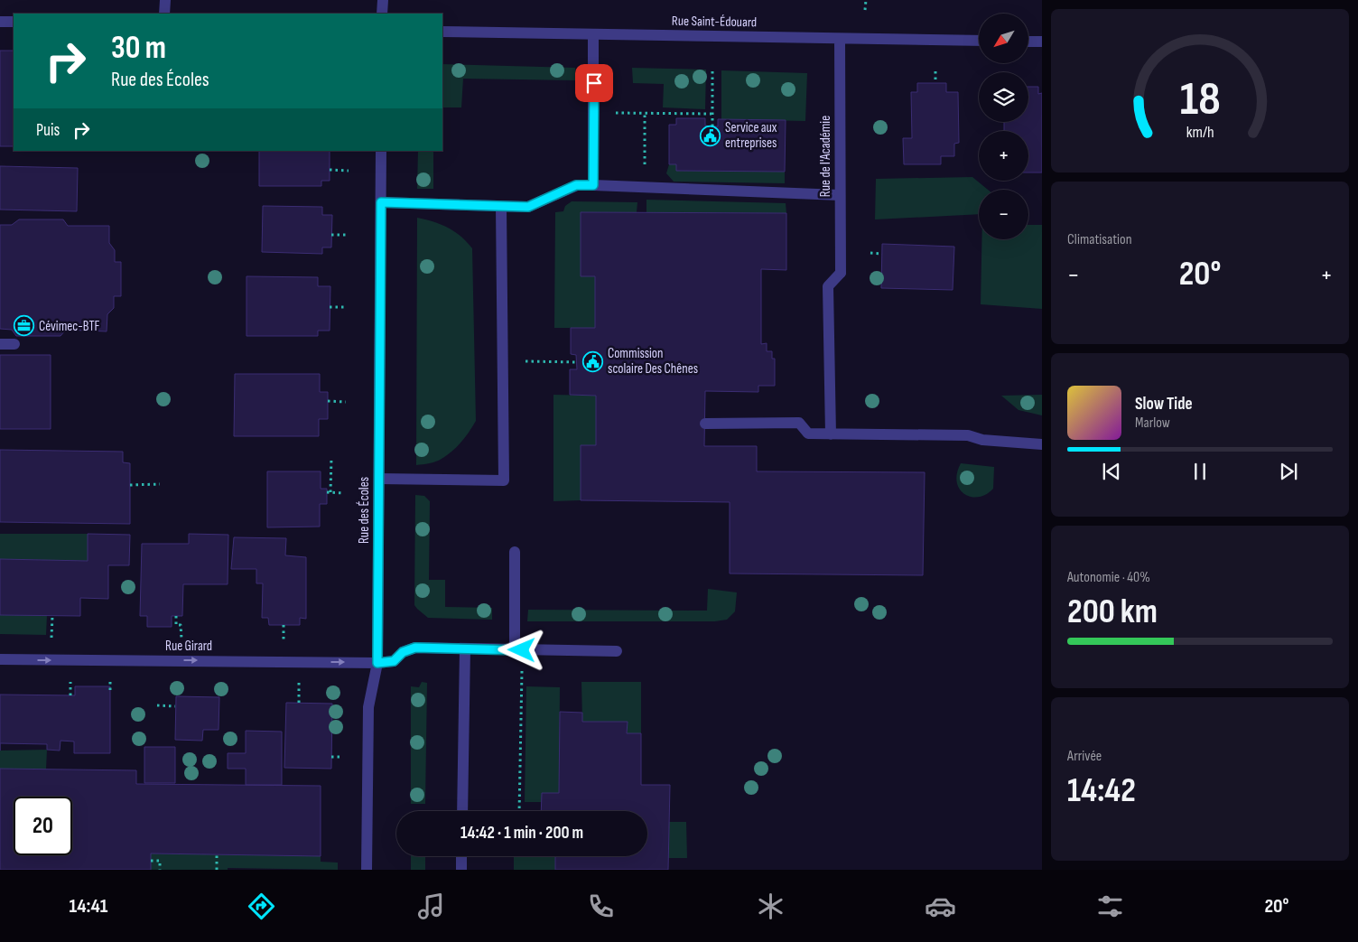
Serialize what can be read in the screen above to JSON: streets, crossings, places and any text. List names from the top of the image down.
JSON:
{
  "streets": {
    "street": [
      "Rue Saint-Édouard",
      "Rue de l'Académie",
      "Rue des Écoles",
      "Rue Girard"
    ]
  },
  "crossings": [
    ["Rue Saint-Édouard", "Rue de l'Académie"],
    ["Rue des Écoles", "Rue Girard"]
  ],
  "one_way": ["Rue Girard"],
  "places": {
    "public building": ["Service aux entreprises", "Commission scolaire Des Chênes"],
    "office": ["Cévimec-BTF"]
  },
  "north": "bottom left",
  "page": {
    "map_buttons": ["+", "−"],
    "turn": ["30 m", "Rue des Écoles"],
    "then": "Puis",
    "tile": [
      "Climatisation",
      ["Autonomie · 40%", "200 km"],
      ["Arrivée", "14:42"]
    ],
    "heat": ["−", "20°", "+"],
    "song": ["Slow Tide", "Marlow"],
    "limit": "20",
    "trip": "14:42 · 1 min · 200 m",
    "tabs": ["14:41", "20°"],
    "gauge": ["18", "km/h"]
  }
}
